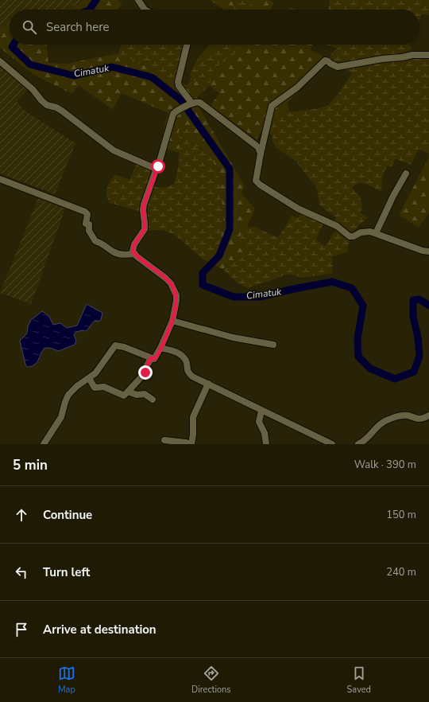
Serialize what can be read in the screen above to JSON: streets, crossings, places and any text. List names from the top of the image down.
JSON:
{
  "water": ["Cimatuk"],
  "page": {
    "search": "Search here",
    "heading": ["5 min", "Walk · 390 m"],
    "list": [
      ["Continue", "150 m"],
      ["Turn left", "240 m"],
      "Arrive at destination"
    ],
    "nav": ["Map", "Directions", "Saved"]
  }
}
